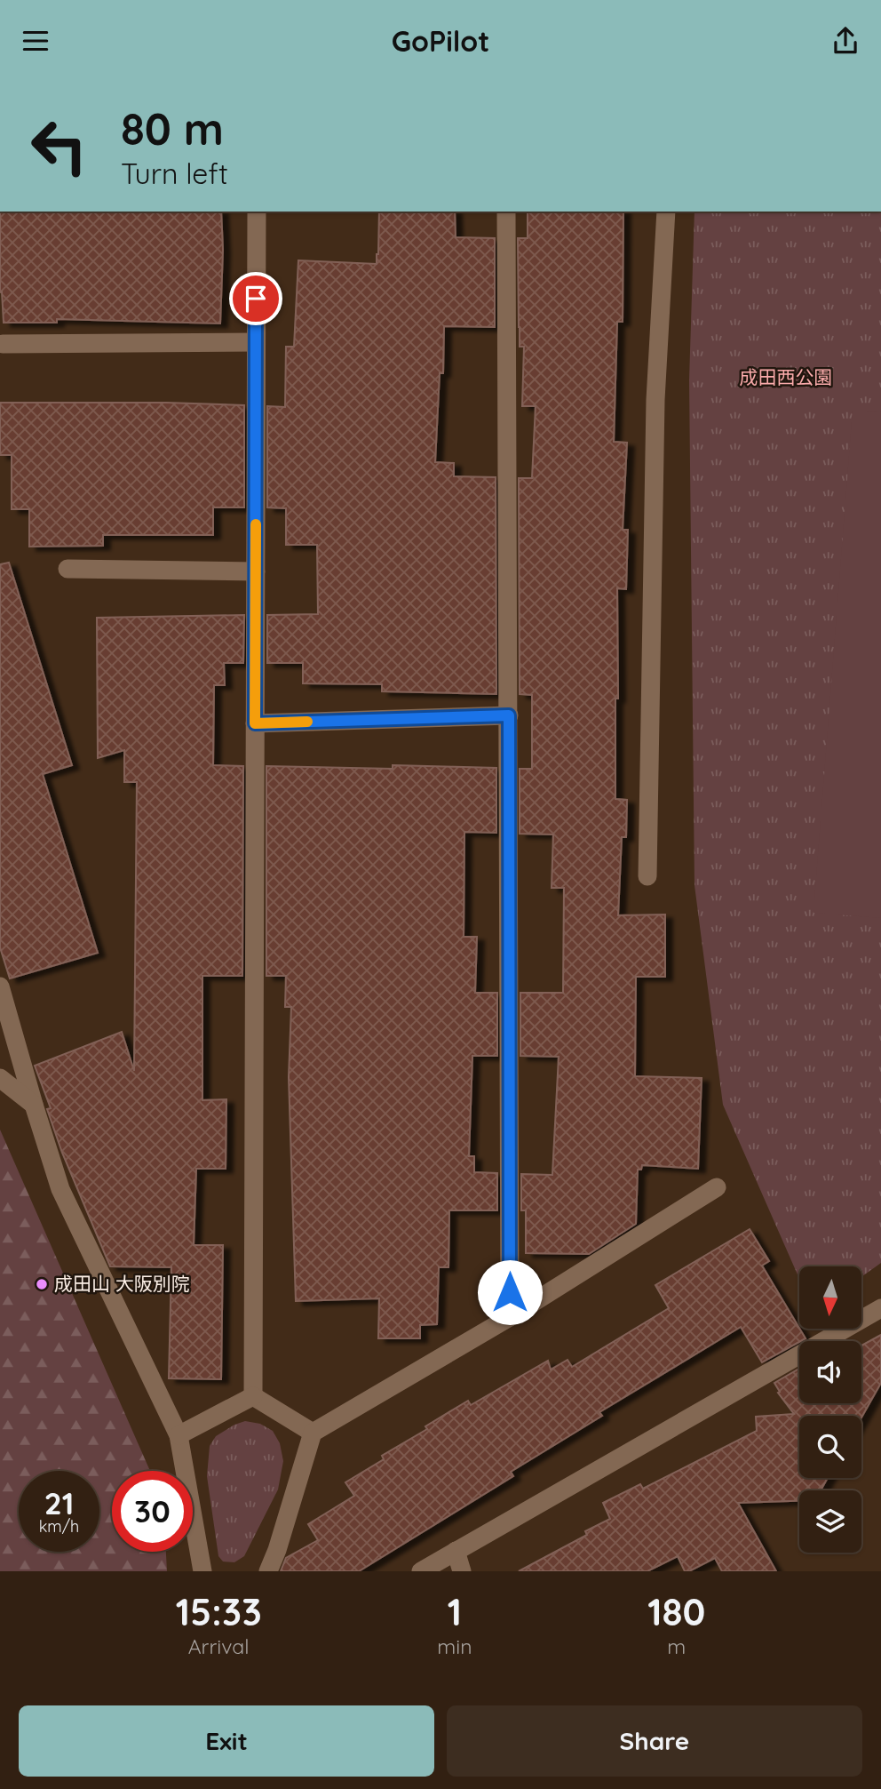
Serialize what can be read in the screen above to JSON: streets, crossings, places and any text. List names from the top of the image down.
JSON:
{
  "parks": ["成田西公園"],
  "places": ["成田山 大阪別院"],
  "north": "bottom",
  "page": {
    "header": "GoPilot",
    "turn": ["80 m", "Turn left"],
    "speed": "21 km/h",
    "limit": "30",
    "eta": [
      "15:33",
      "Arrival",
      "1",
      "min",
      "180",
      "m"
    ],
    "buttons": ["Exit", "Share"]
  }
}
